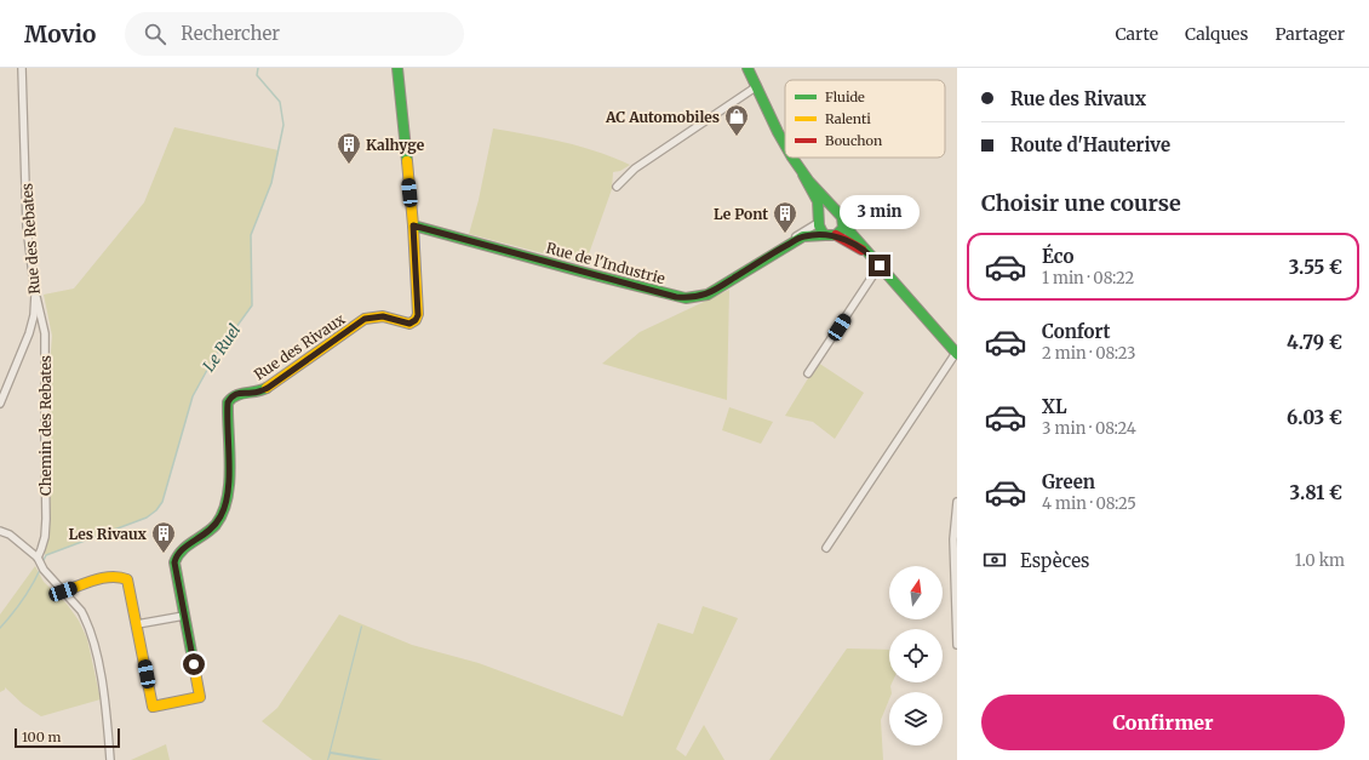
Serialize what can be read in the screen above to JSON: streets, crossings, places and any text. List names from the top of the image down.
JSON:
{
  "streets": {
    "street": [
      "Rue des Rebates",
      "Rue de l'Industrie",
      "Rue des Rivaux",
      "Chemin des Rebates"
    ]
  },
  "crossings": [
    ["Rue des Rebates", "Chemin des Rebates"],
    ["Rue de l'Industrie", "Rue des Rivaux"]
  ],
  "water": ["Le Ruel"],
  "places": {
    "shop": ["AC Automobiles"],
    "building": ["Kalhyge", "Le Pont", "Les Rivaux"]
  },
  "legend": ["Fluide", "Ralenti", "Bouchon"],
  "scale_bar": "100 m",
  "north": "top",
  "page": {
    "header": "Movio",
    "search": "Rechercher",
    "nav": ["Carte", "Calques", "Partager"],
    "banner": ["Rue des Rivaux", "Route d'Hauterive"],
    "heading": "Choisir une course",
    "bubble": "3 min",
    "list": [
      {
        "name": "Éco",
        "note": "1 min · 08:22",
        "value": "3.55 €"
      },
      {
        "name": "Confort",
        "note": "2 min · 08:23",
        "value": "4.79 €"
      },
      {
        "name": "XL",
        "note": "3 min · 08:24",
        "value": "6.03 €"
      },
      {
        "name": "Green",
        "note": "4 min · 08:25",
        "value": "3.81 €"
      }
    ],
    "pay": ["Espèces", "1.0 km"],
    "buttons": "Confirmer",
    "scale": "100 m"
  }
}
